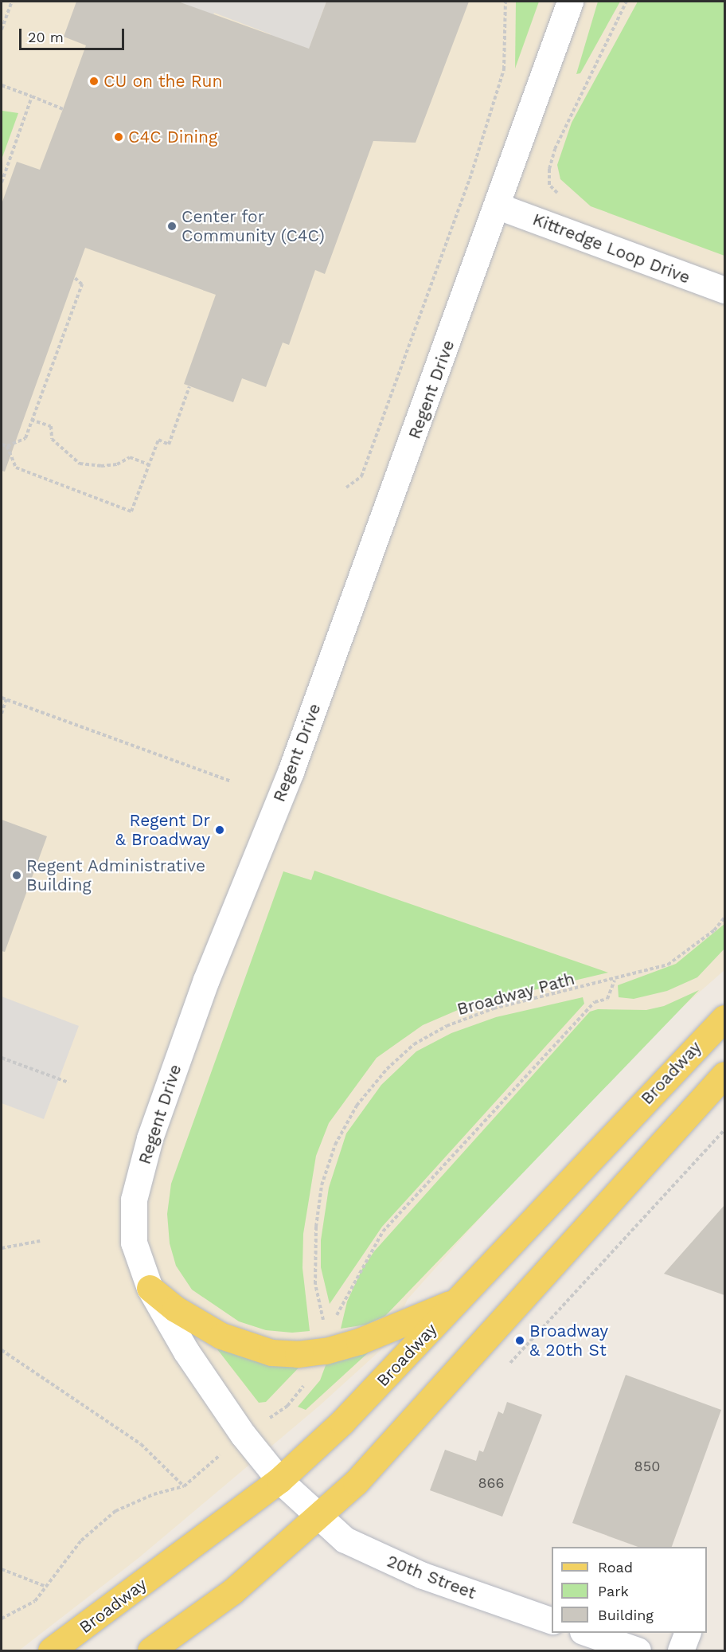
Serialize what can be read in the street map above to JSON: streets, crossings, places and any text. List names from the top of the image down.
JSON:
{
  "streets": {
    "main road": ["Broadway"],
    "street": ["Kittredge Loop Drive", "Regent Drive", "20th Street"],
    "path": ["Broadway Path"]
  },
  "crossings": [
    ["Kittredge Loop Drive", "Regent Drive"],
    ["Regent Drive", "Broadway"],
    ["Regent Drive", "20th Street"],
    ["Broadway", "20th Street"]
  ],
  "places": [
    "CU on the Run",
    "C4C Dining",
    "Center for Community (C4C)",
    "Regent Dr & Broadway",
    "Regent Administrative Building",
    "Broadway & 20th St"
  ],
  "house_numbers": ["850", "866"],
  "legend": ["Road", "Park", "Building"],
  "scale_bar": "20 m"
}
